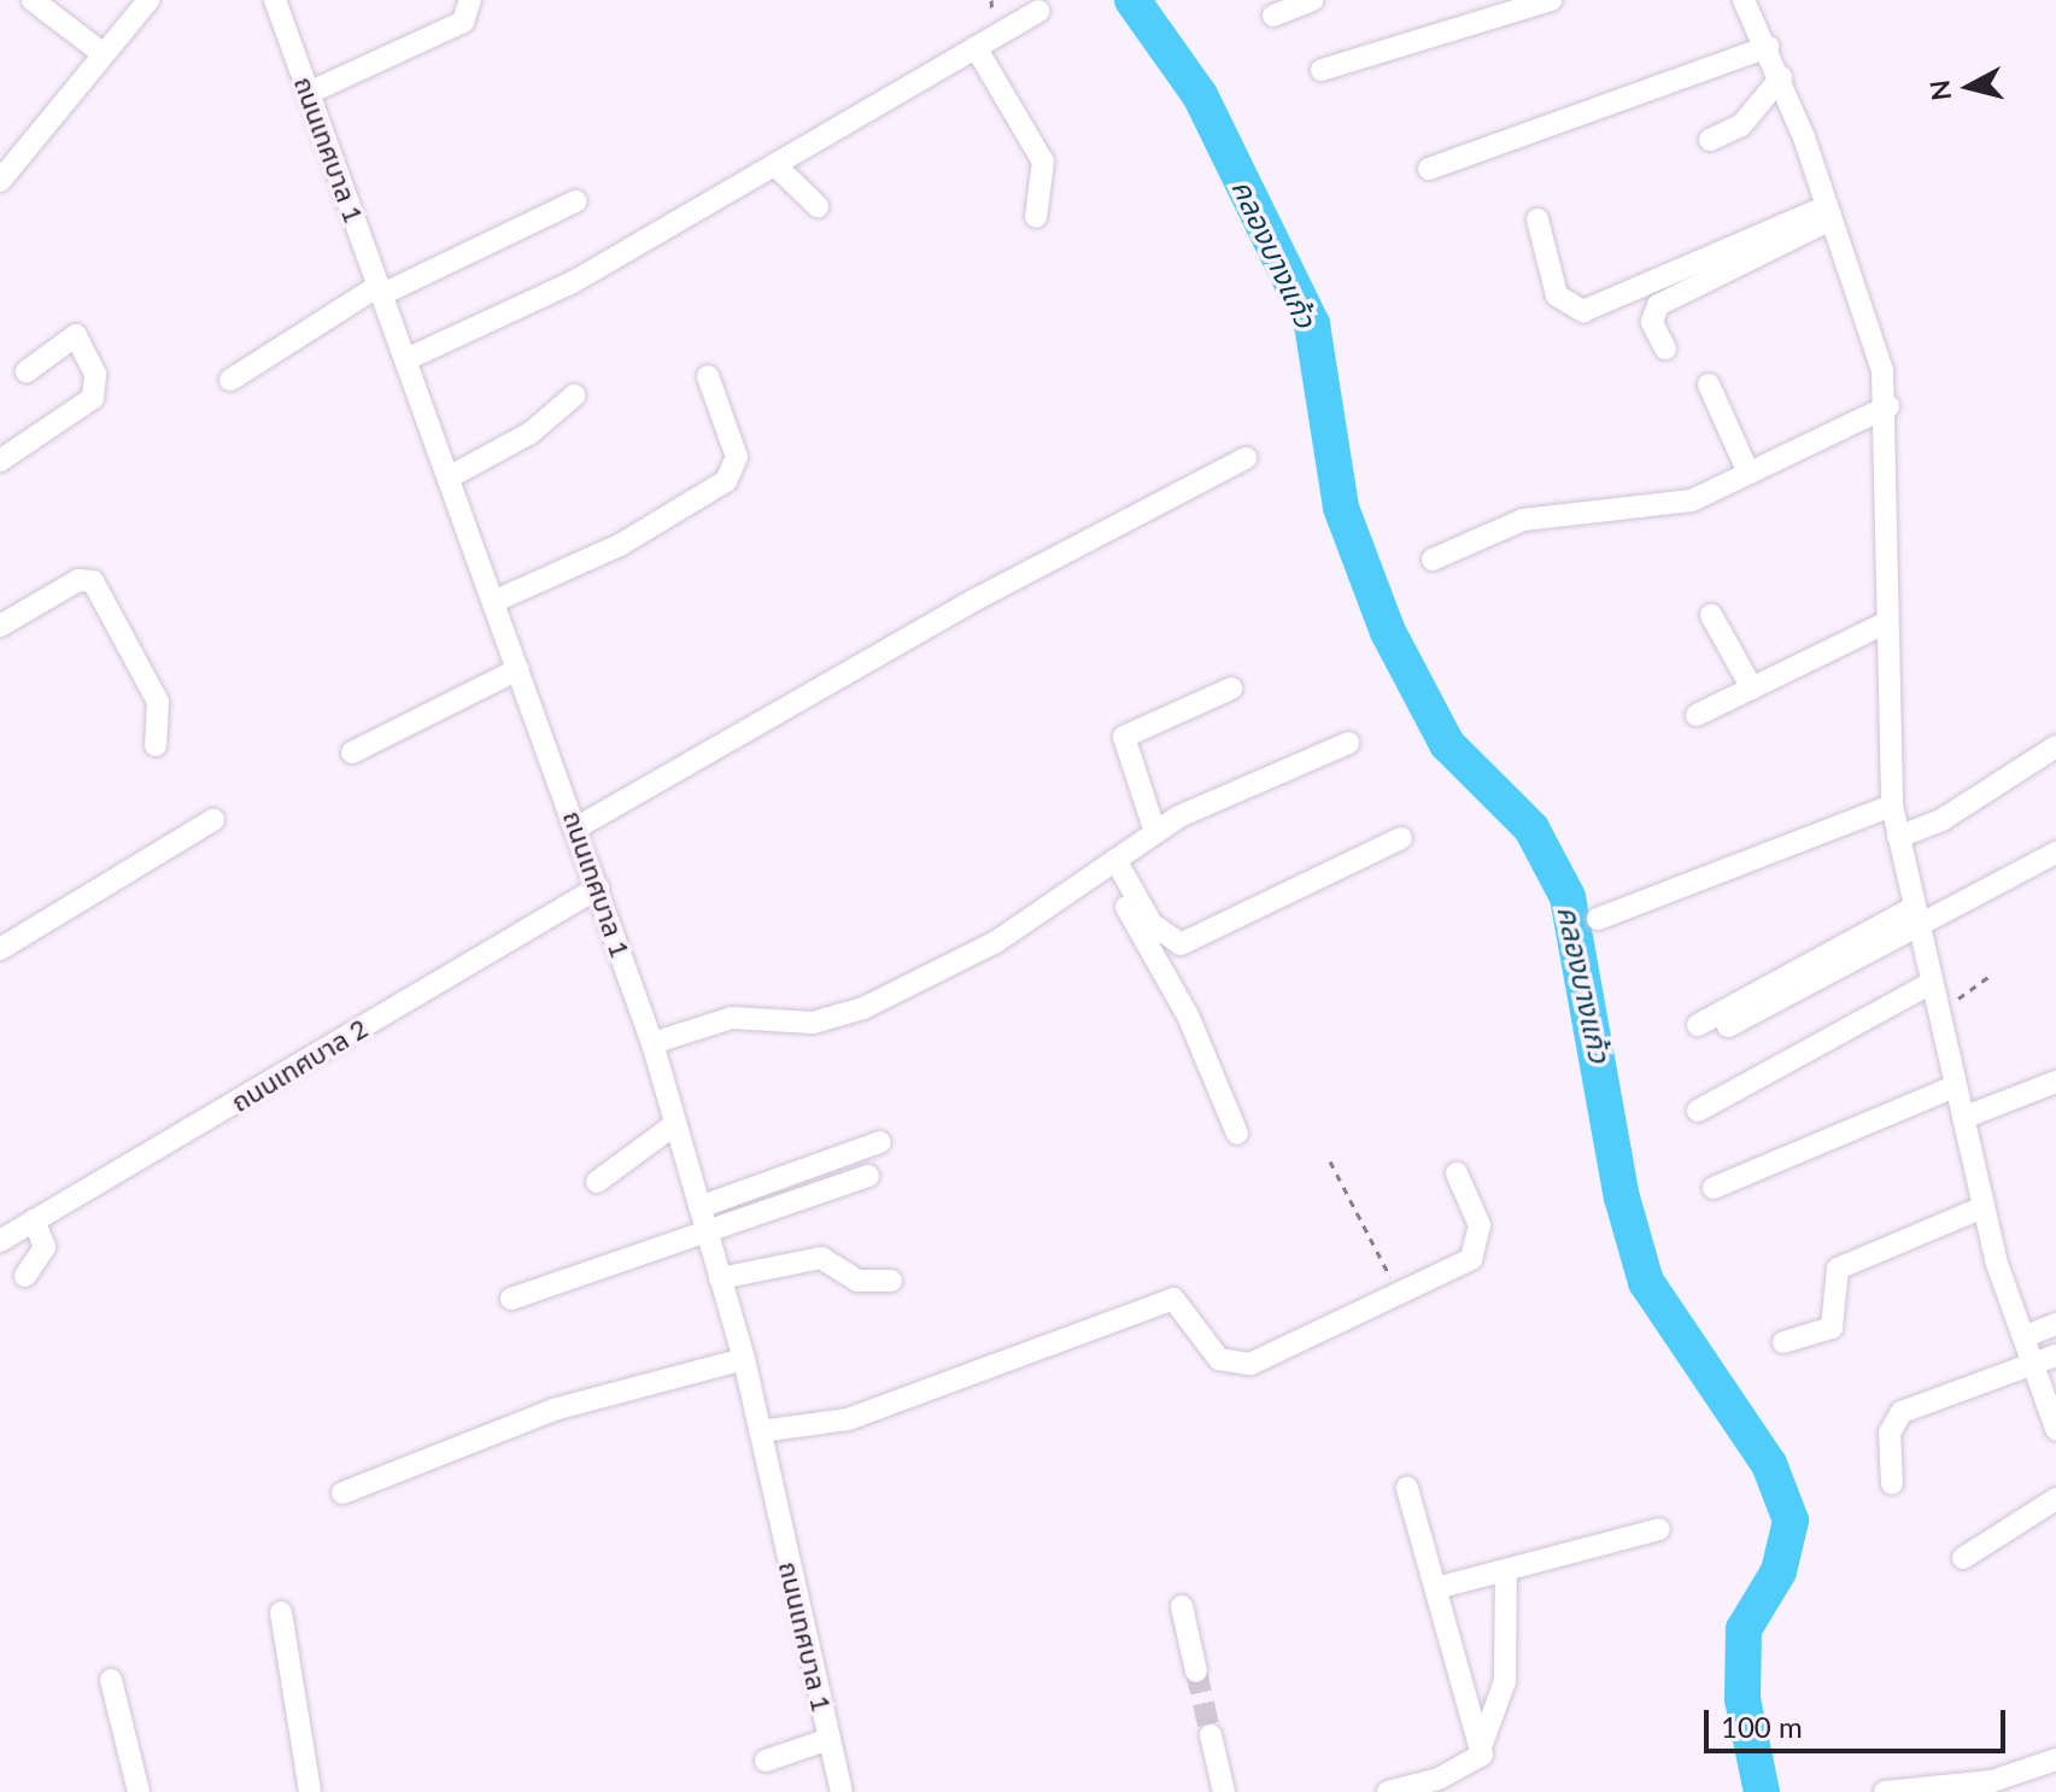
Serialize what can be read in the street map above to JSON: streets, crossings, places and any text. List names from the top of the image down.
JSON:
{
  "streets": {
    "street": ["ถนนเทศบาล 1", "ถนนเทศบาล 2"]
  },
  "crossings": [
    ["ถนนเทศบาล 1", "ถนนเทศบาล 2"]
  ],
  "water": ["คลองบางแก้ว"],
  "scale_bar": "100 m",
  "north": "left"
}
